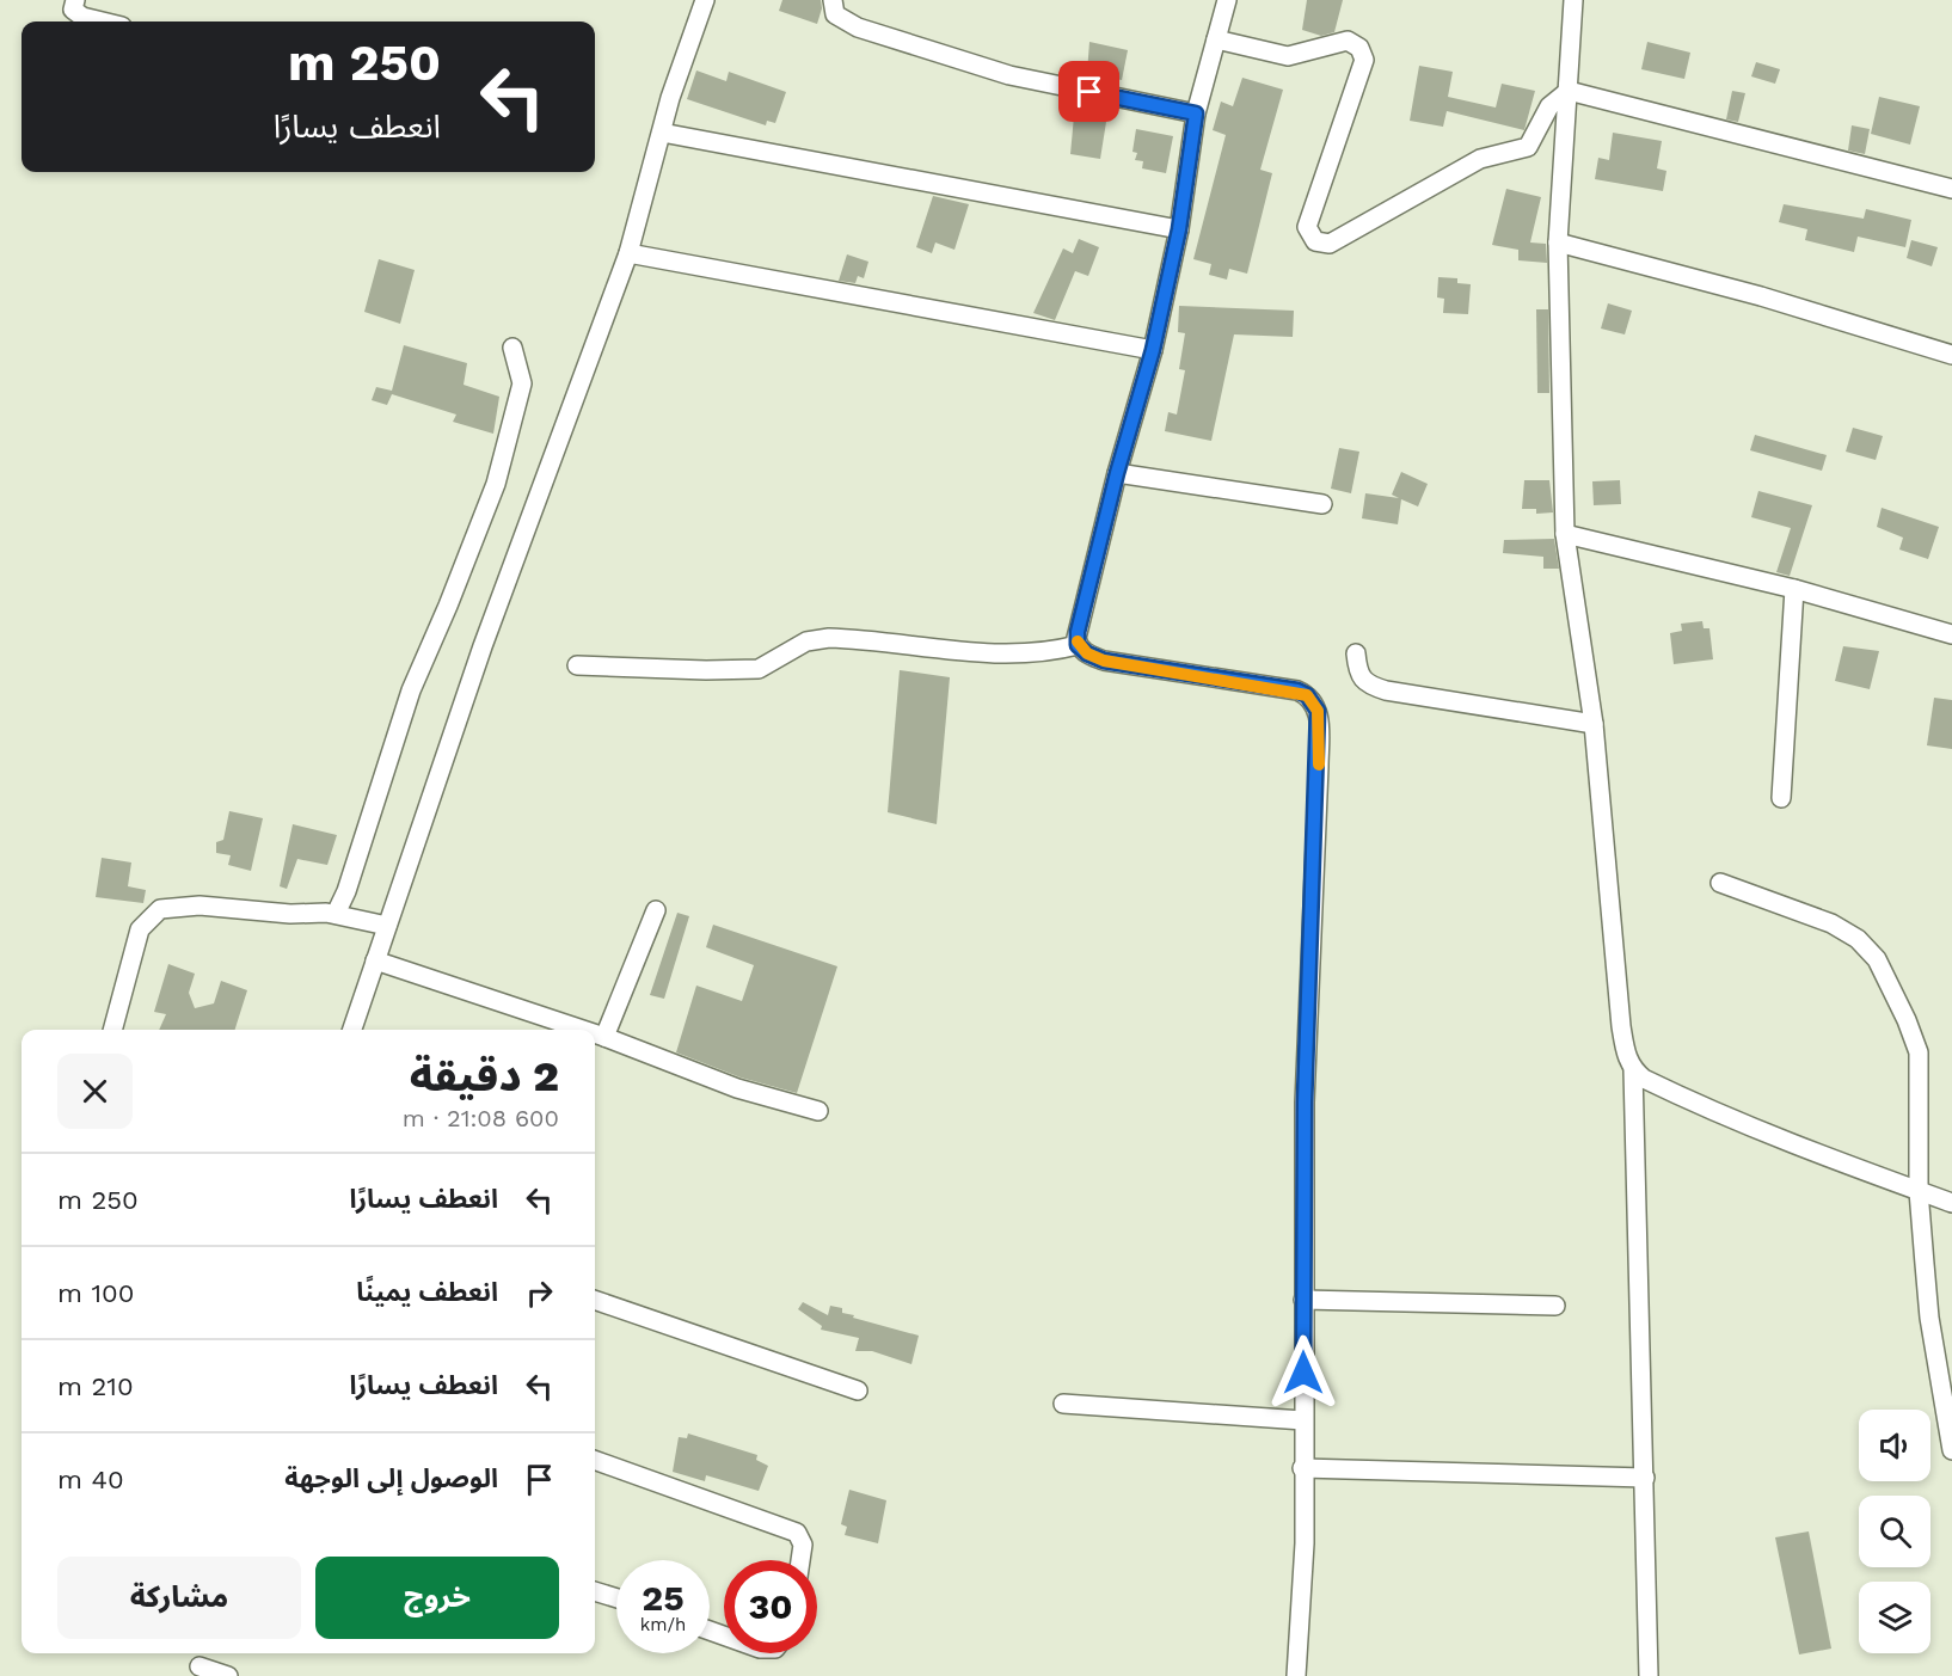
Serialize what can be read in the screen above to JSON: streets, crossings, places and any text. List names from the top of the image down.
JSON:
{
  "page": {
    "turn": ["250 m", "انعطف يسارًا"],
    "heading": ["2 دقيقة", "600 m · 21:08"],
    "list": [
      {
        "name": "انعطف يسارًا",
        "value": "250 m"
      },
      {
        "name": "انعطف يمينًا",
        "value": "100 m"
      },
      {
        "name": "انعطف يسارًا",
        "value": "210 m"
      },
      {
        "name": "الوصول إلى الوجهة",
        "value": "40 m"
      }
    ],
    "buttons": ["خروج", "مشاركة"],
    "speed": "25 km/h",
    "limit": "30"
  }
}
